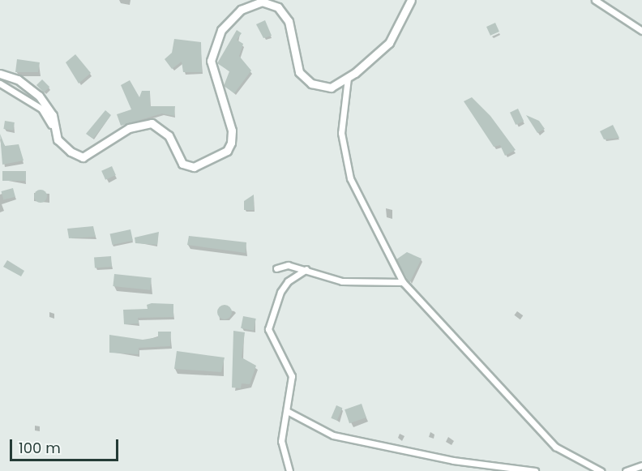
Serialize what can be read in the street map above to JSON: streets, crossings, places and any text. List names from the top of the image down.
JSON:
{
  "scale_bar": "100 m"
}
